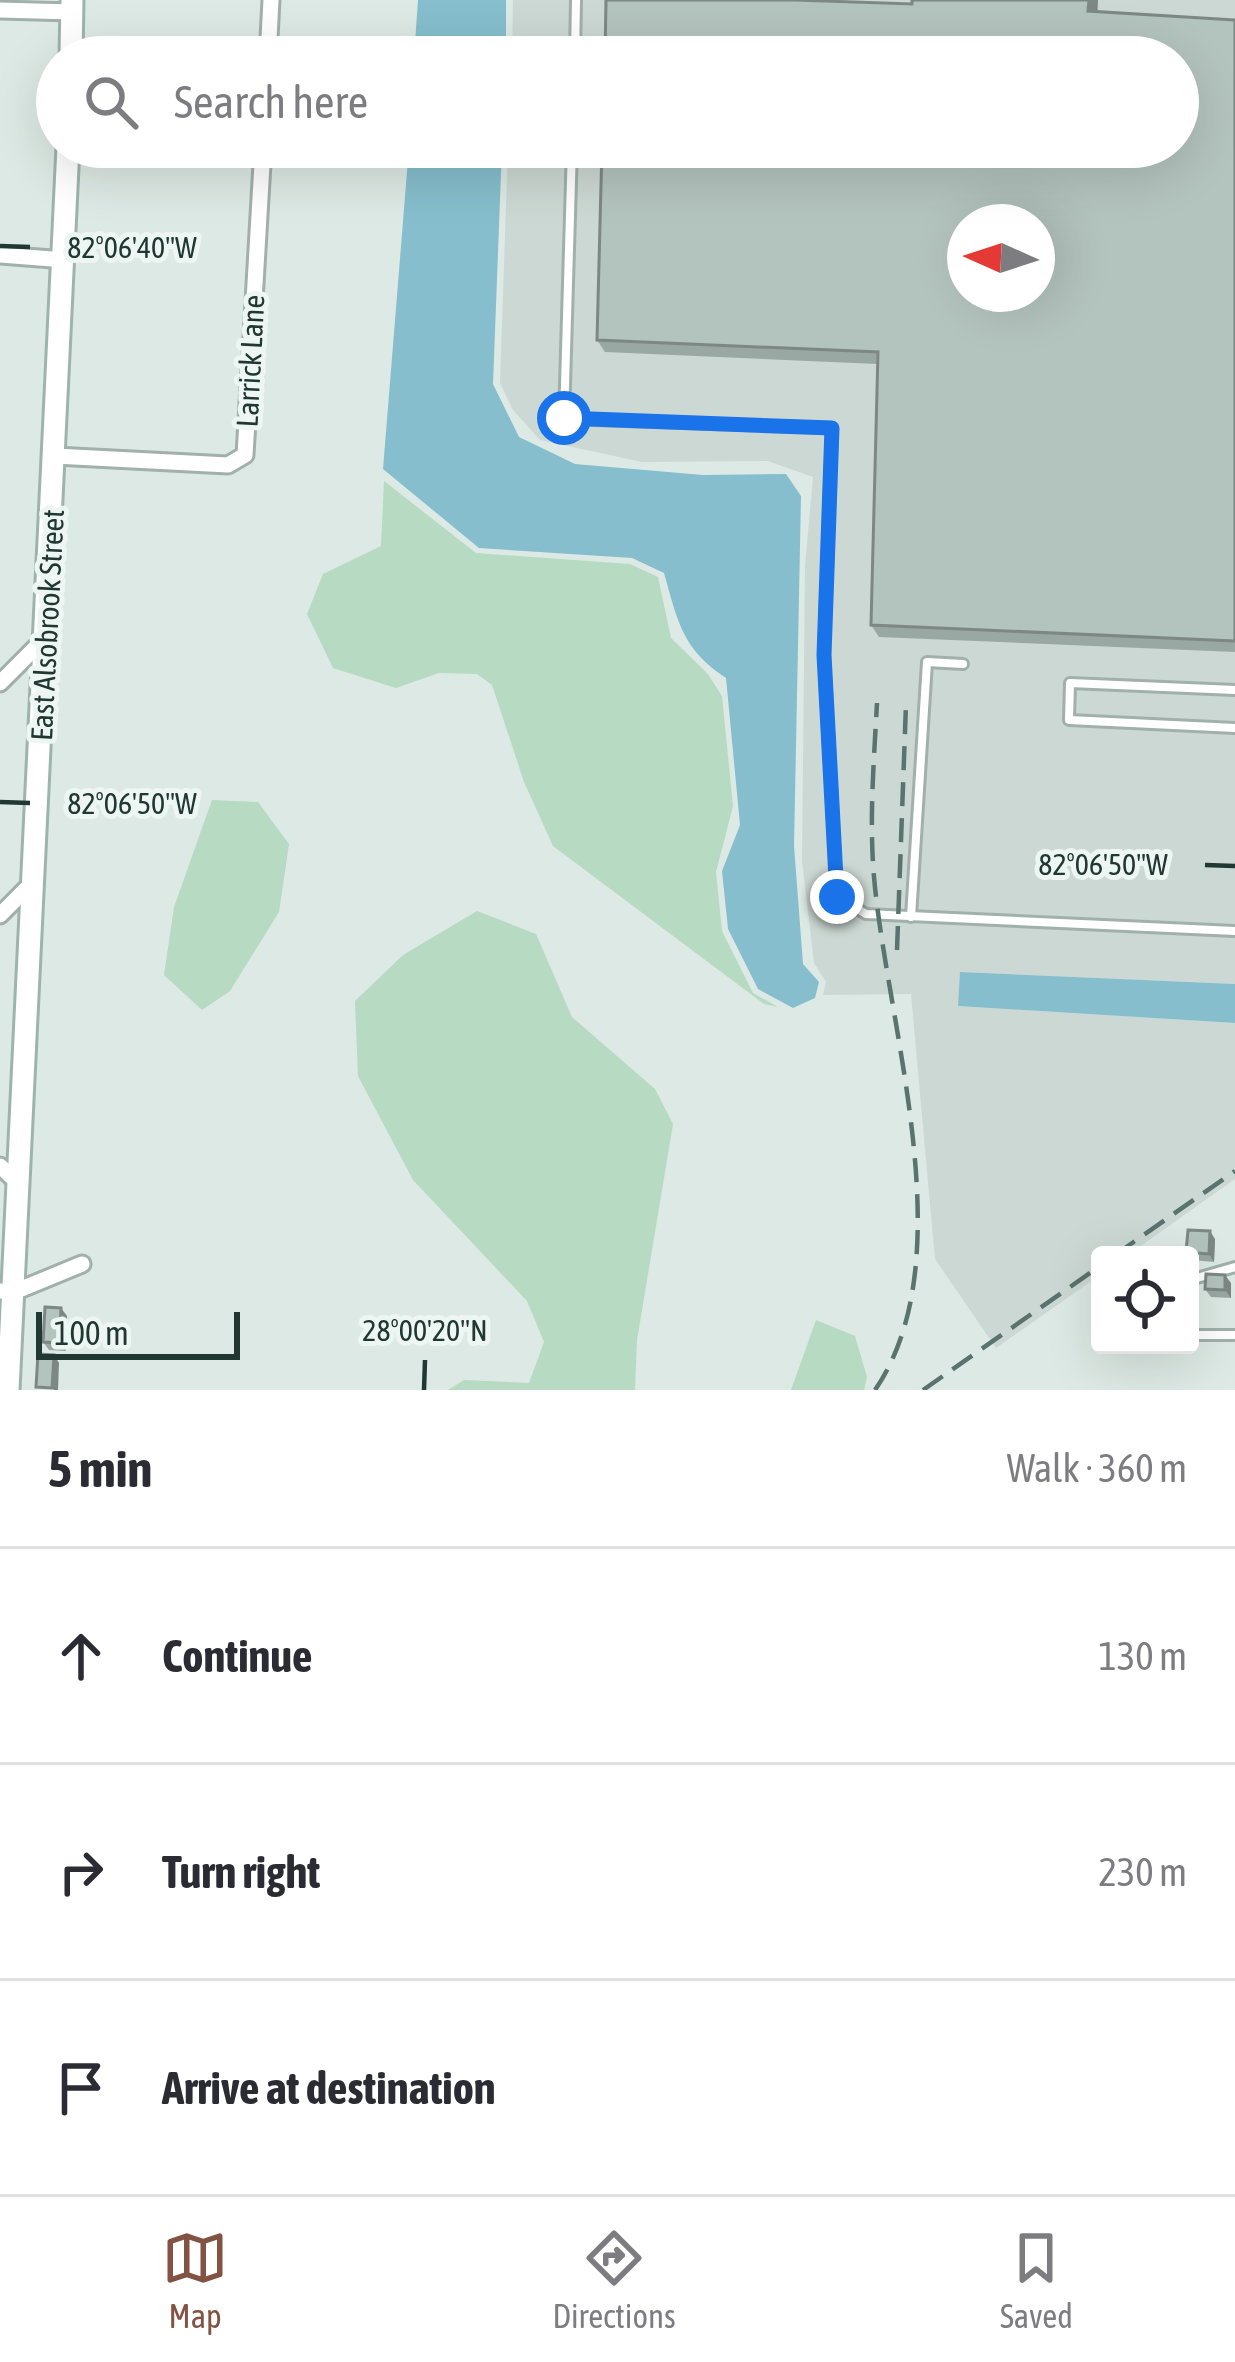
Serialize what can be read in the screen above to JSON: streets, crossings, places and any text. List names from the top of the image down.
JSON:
{
  "streets": {
    "street": ["Larrick Lane", "East Alsobrook Street"]
  },
  "crossings": [
    ["Larrick Lane", "East Alsobrook Street"]
  ],
  "scale_bar": "100 m",
  "north": "left",
  "page": {
    "search": "Search here",
    "scale": "100 m",
    "heading": ["5 min", "Walk · 360 m"],
    "list": [
      ["Continue", "130 m"],
      ["Turn right", "230 m"],
      "Arrive at destination"
    ],
    "nav": ["Map", "Directions", "Saved"]
  },
  "coordinates": ["82°06'40\"W", "82°06'50\"W", "28°00'20\"N"]
}
